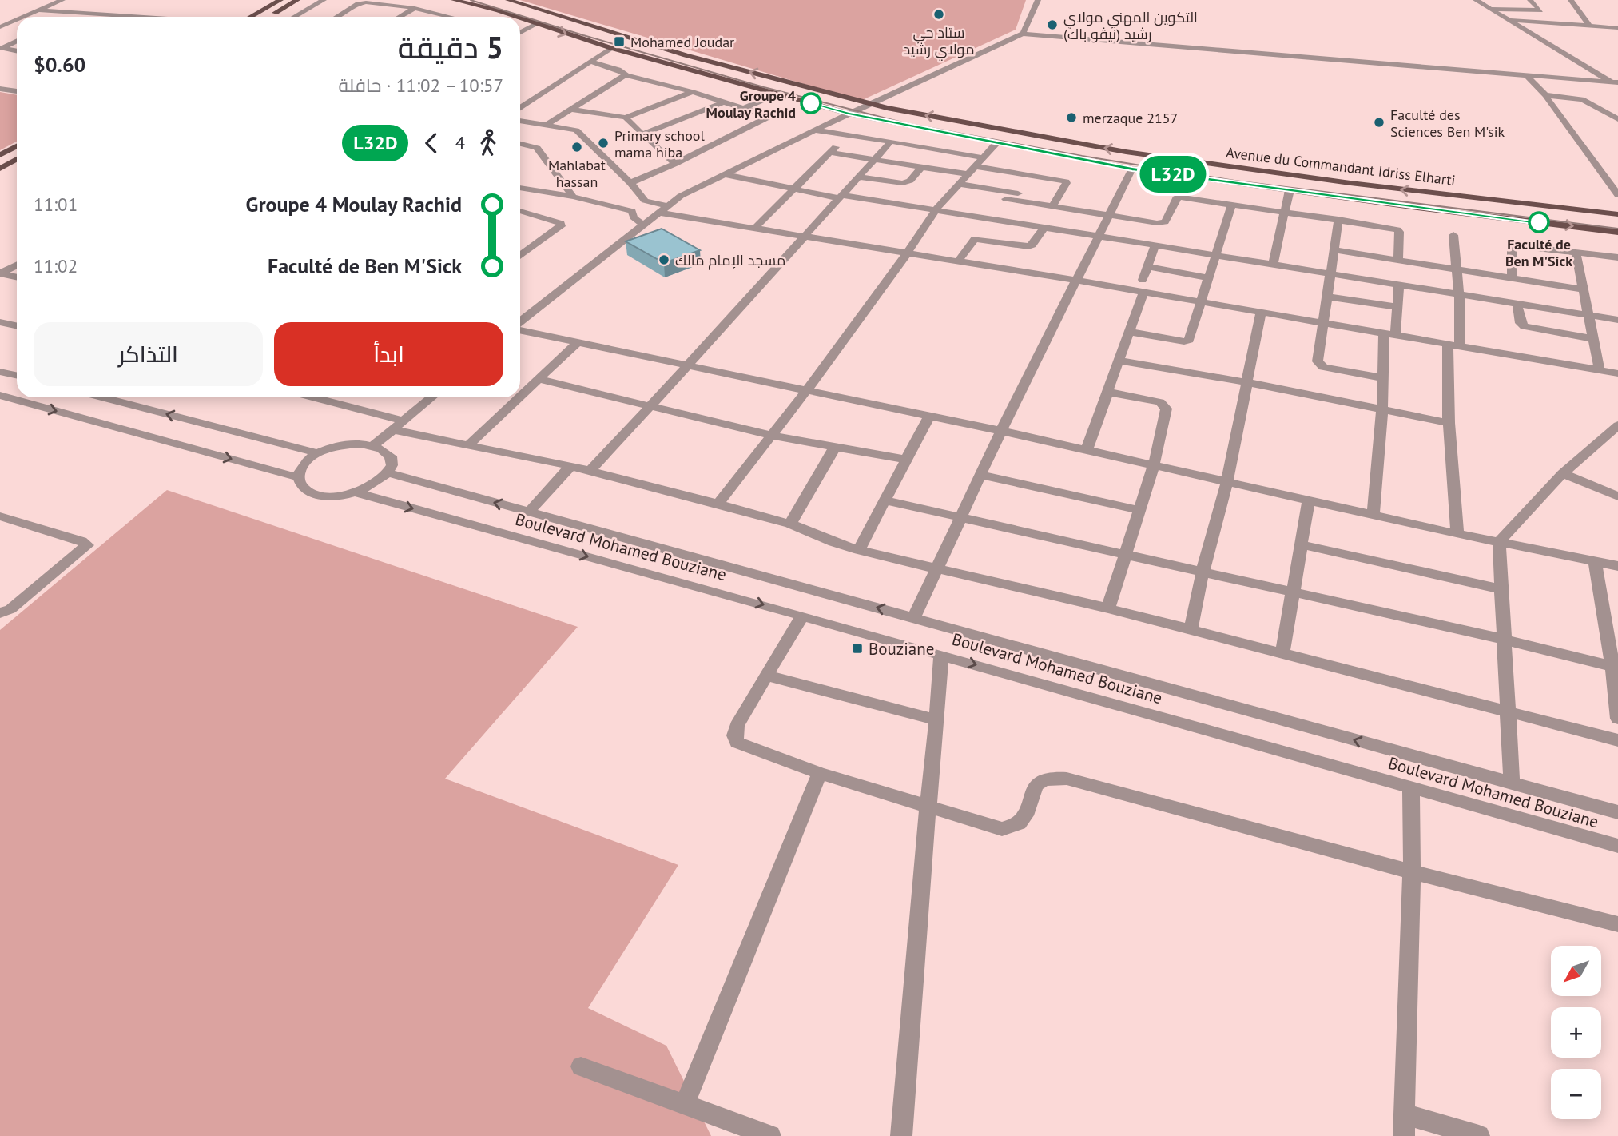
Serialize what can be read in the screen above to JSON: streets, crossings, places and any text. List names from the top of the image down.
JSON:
{
  "streets": {
    "main road": ["Avenue du Commandant Idriss Elharti"],
    "street": ["Boulevard Mohamed Bouziane"]
  },
  "places": {
    "other": [
      "ستاد حي مولاي رشيد",
      "التكوين المهني مولاي رشيد (نيڤو باك)",
      "Groupe 4 Moulay Rachid",
      "merzaque 2157",
      "Faculté des Sciences Ben M'sik",
      "Primary school mama hiba",
      "Mahlabat hassan",
      "Faculté de Ben M'Sick",
      "مسجد الإمام مالك"
    ],
    "transit": ["Mohamed Joudar", "Bouziane"]
  },
  "lines": ["bus line L32D"],
  "north": "bottom left",
  "page": {
    "on_map": "L32D",
    "heading": ["5 دقيقة", "10:57 – 11:02 · حافلة", "$0.60"],
    "legs": ["4", "L32D"],
    "list": [
      {
        "name": "Groupe 4 Moulay Rachid",
        "value": "11:01"
      },
      {
        "name": "Faculté de Ben M'Sick",
        "value": "11:02"
      }
    ],
    "buttons": ["ابدأ", "التذاكر"],
    "map_buttons": ["+", "−"]
  }
}
